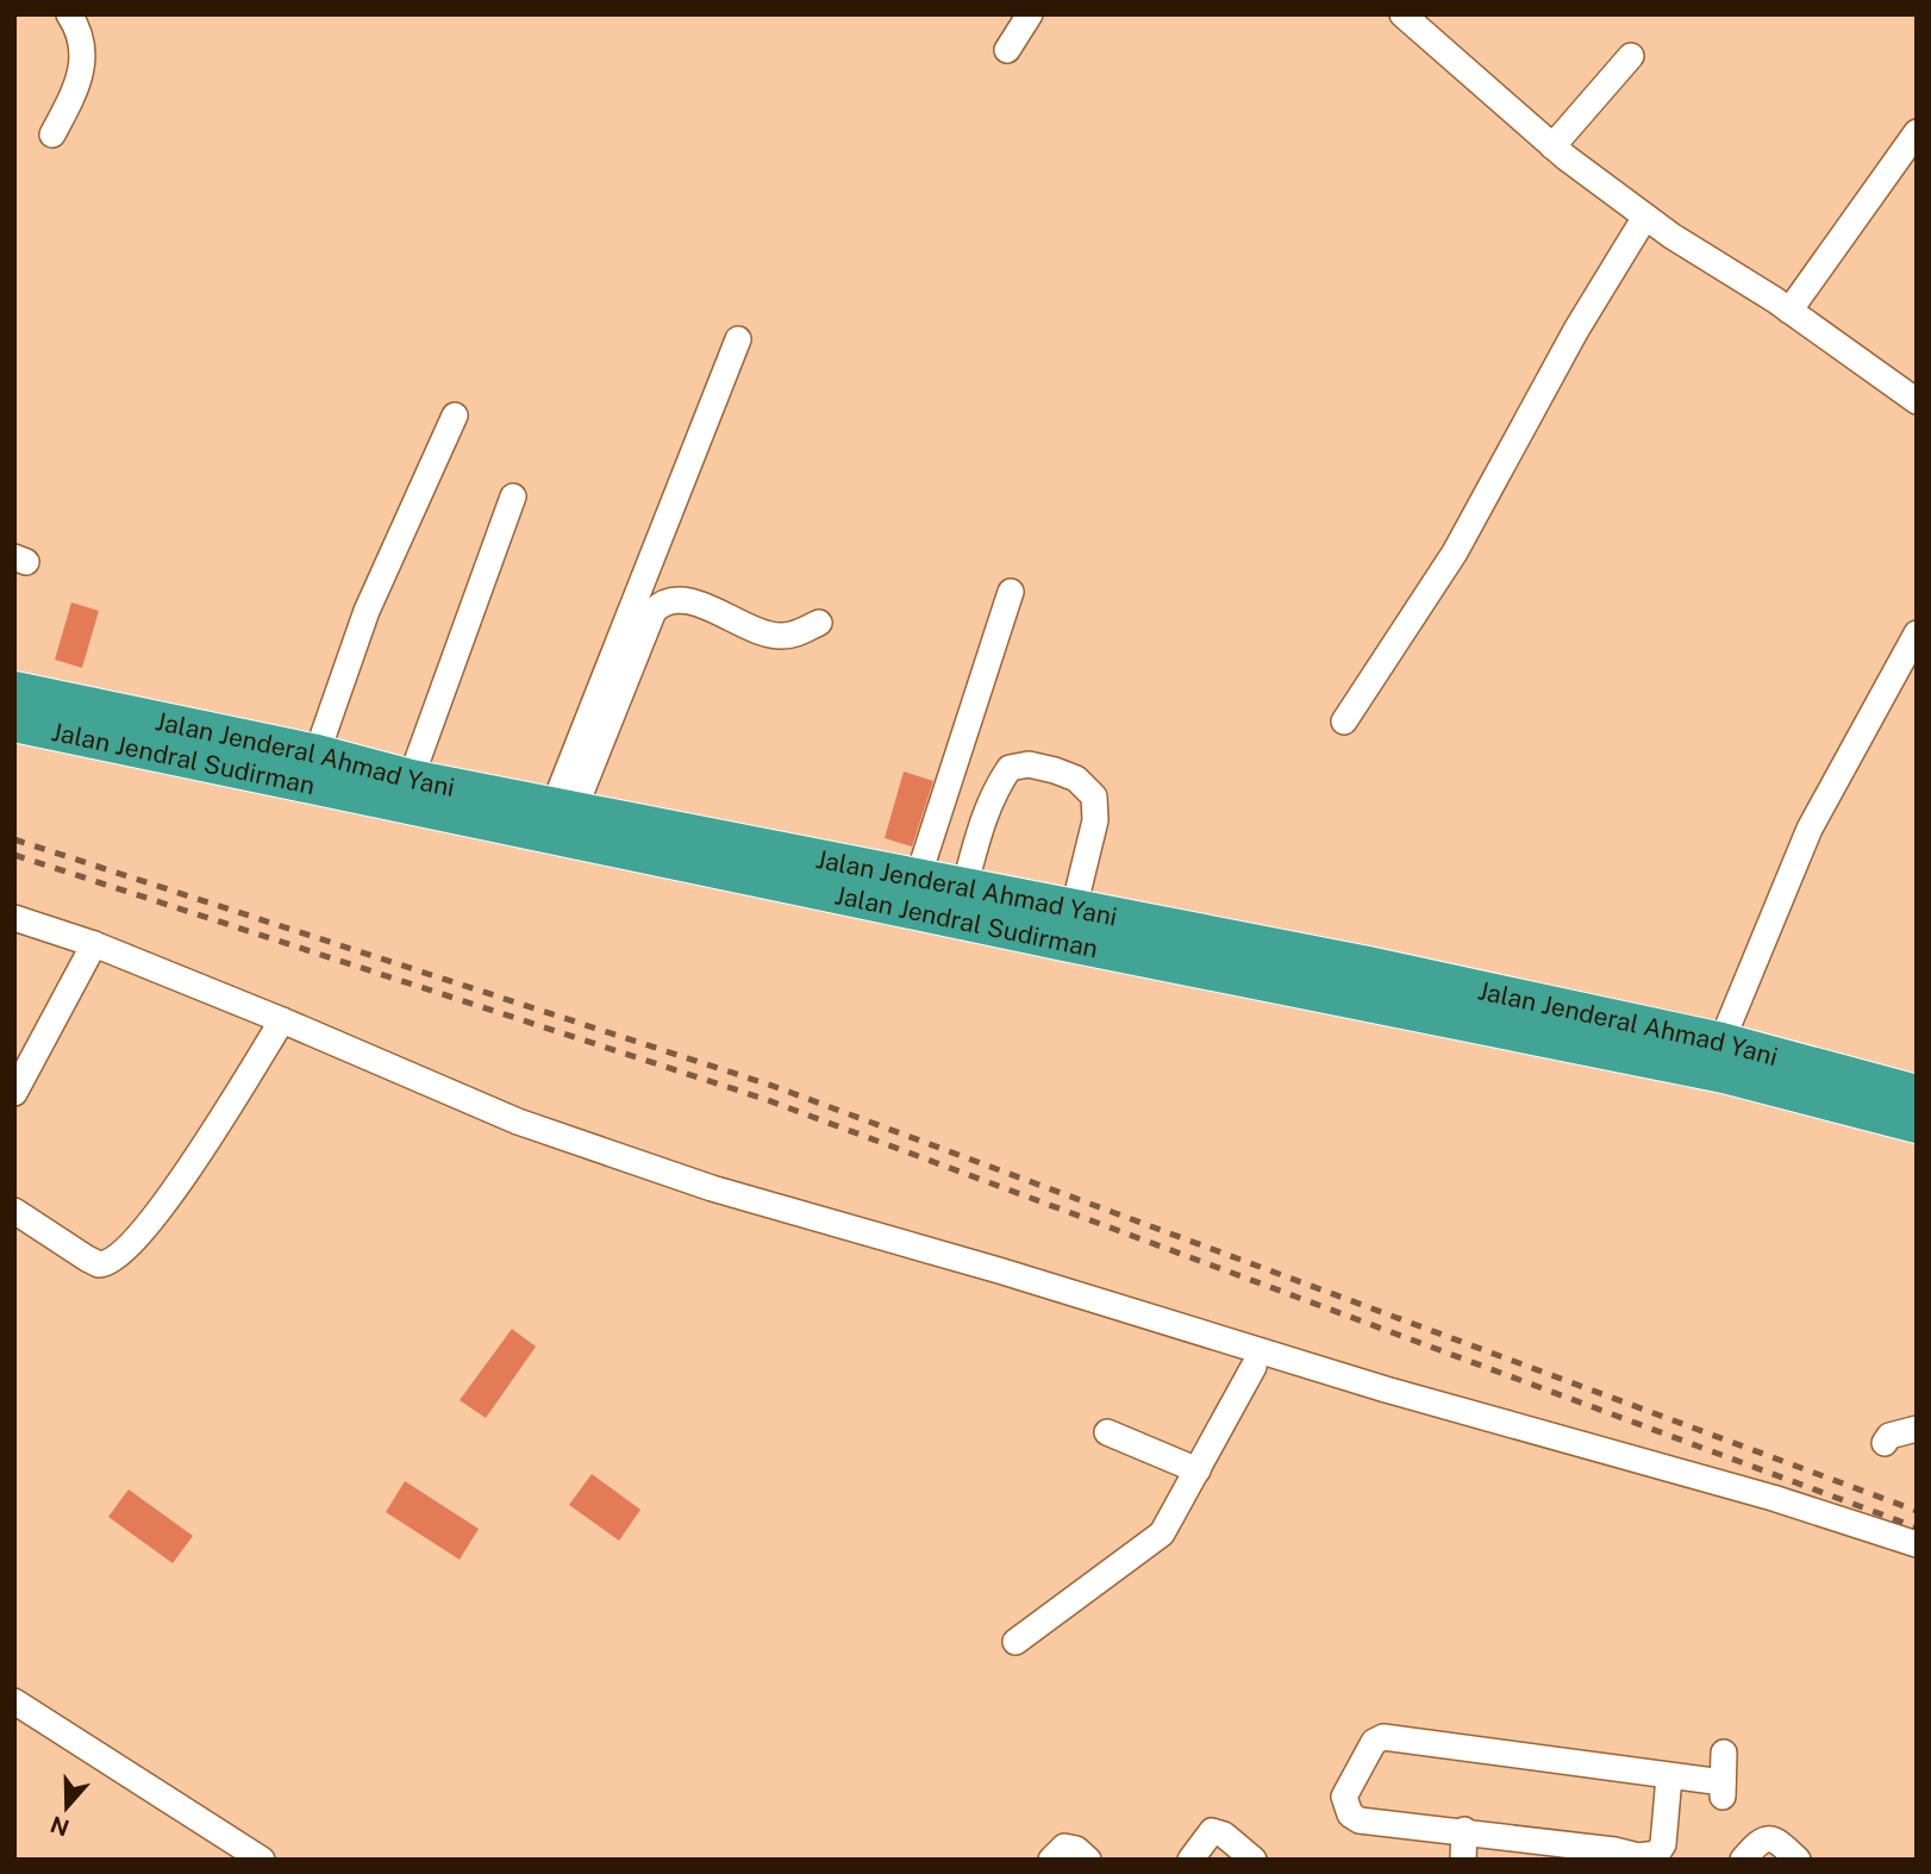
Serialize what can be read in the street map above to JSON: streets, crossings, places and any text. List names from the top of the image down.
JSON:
{
  "streets": {
    "highway": ["Jalan Jenderal Ahmad Yani", "Jalan Jendral Sudirman"]
  },
  "crossings": [
    ["Jalan Jenderal Ahmad Yani", "Jalan Jendral Sudirman"]
  ],
  "north": "bottom"
}
